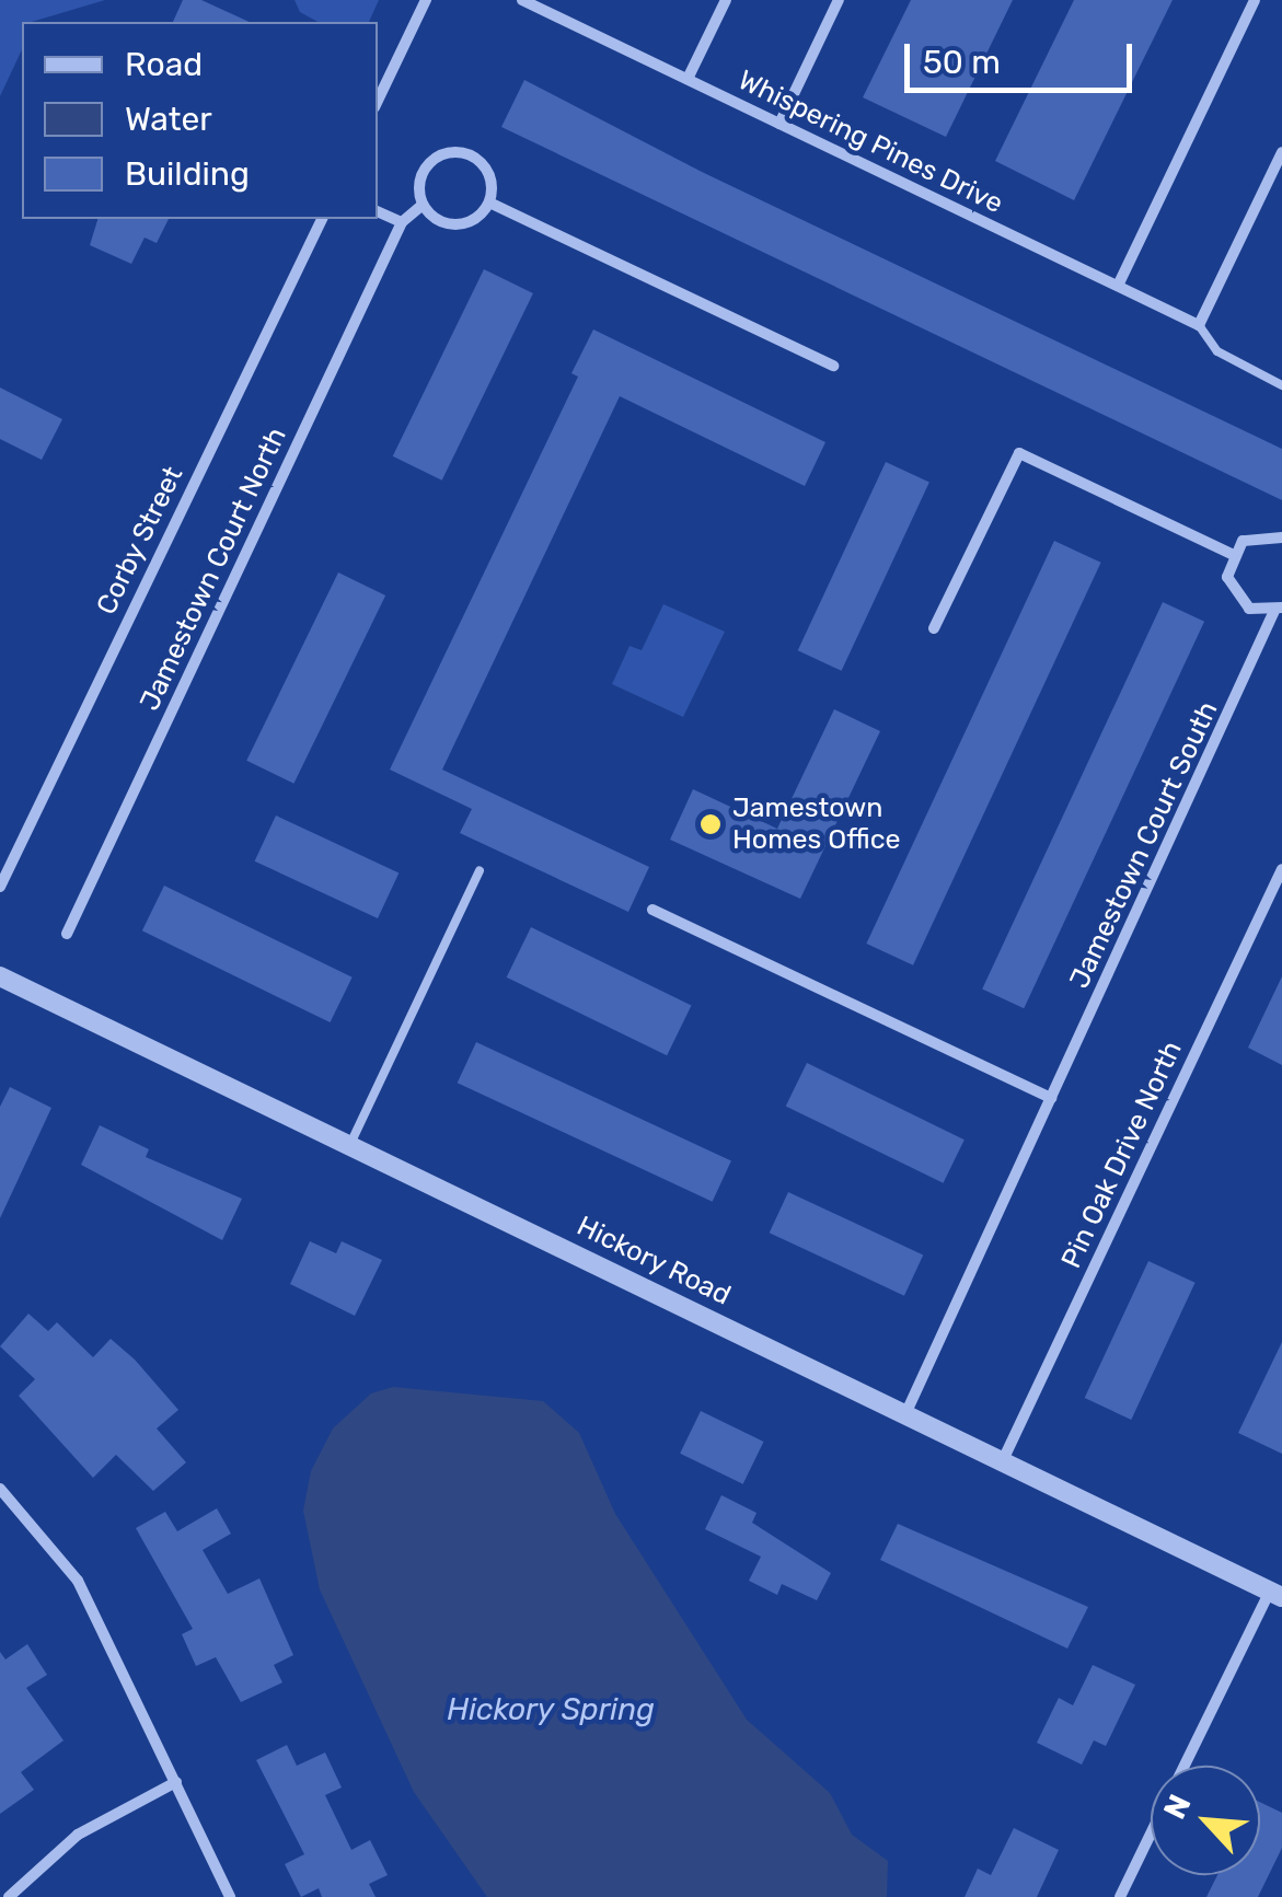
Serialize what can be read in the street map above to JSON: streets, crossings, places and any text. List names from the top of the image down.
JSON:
{
  "streets": {
    "street": [
      "Whispering Pines Drive",
      "Corby Street",
      "Jamestown Court North",
      "Jamestown Court South",
      "Pin Oak Drive North",
      "Hickory Road"
    ]
  },
  "crossings": [
    ["Jamestown Court South", "Hickory Road"],
    ["Pin Oak Drive North", "Hickory Road"]
  ],
  "water": ["Hickory Spring"],
  "places": ["Jamestown Homes Office"],
  "legend": ["Road", "Water", "Building"],
  "scale_bar": "50 m",
  "north": "top left"
}
